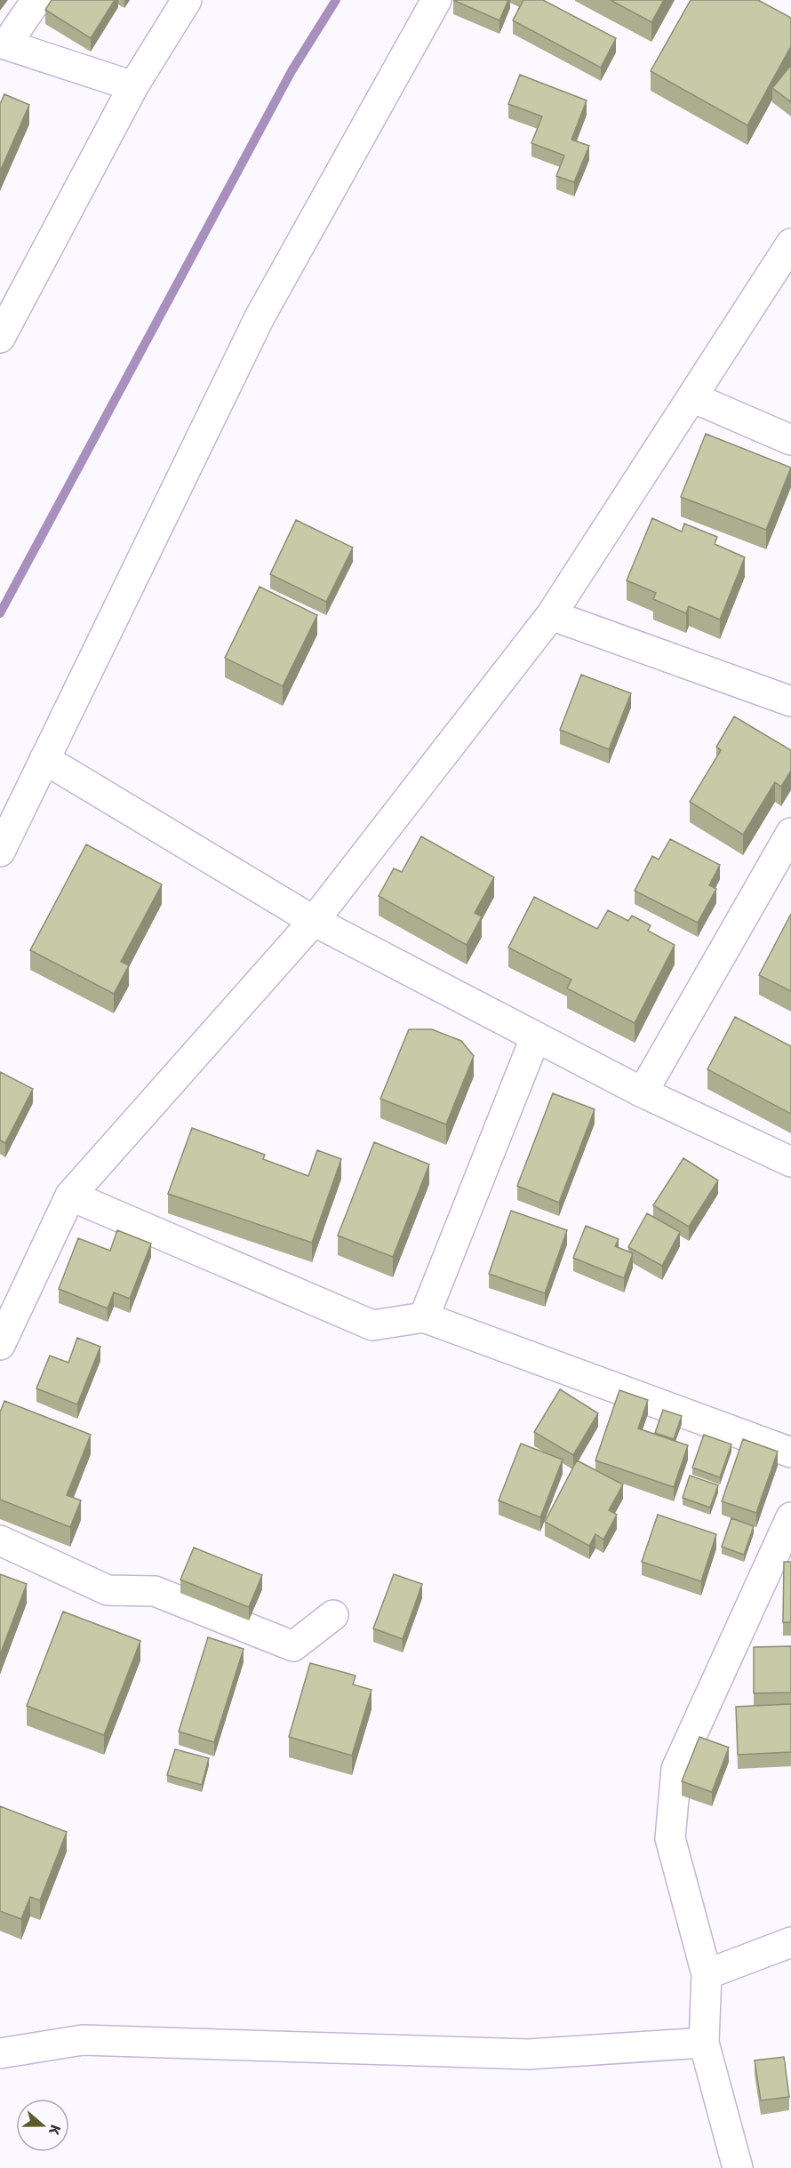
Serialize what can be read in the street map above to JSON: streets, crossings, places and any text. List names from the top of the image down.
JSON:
{
  "north": "right"
}
